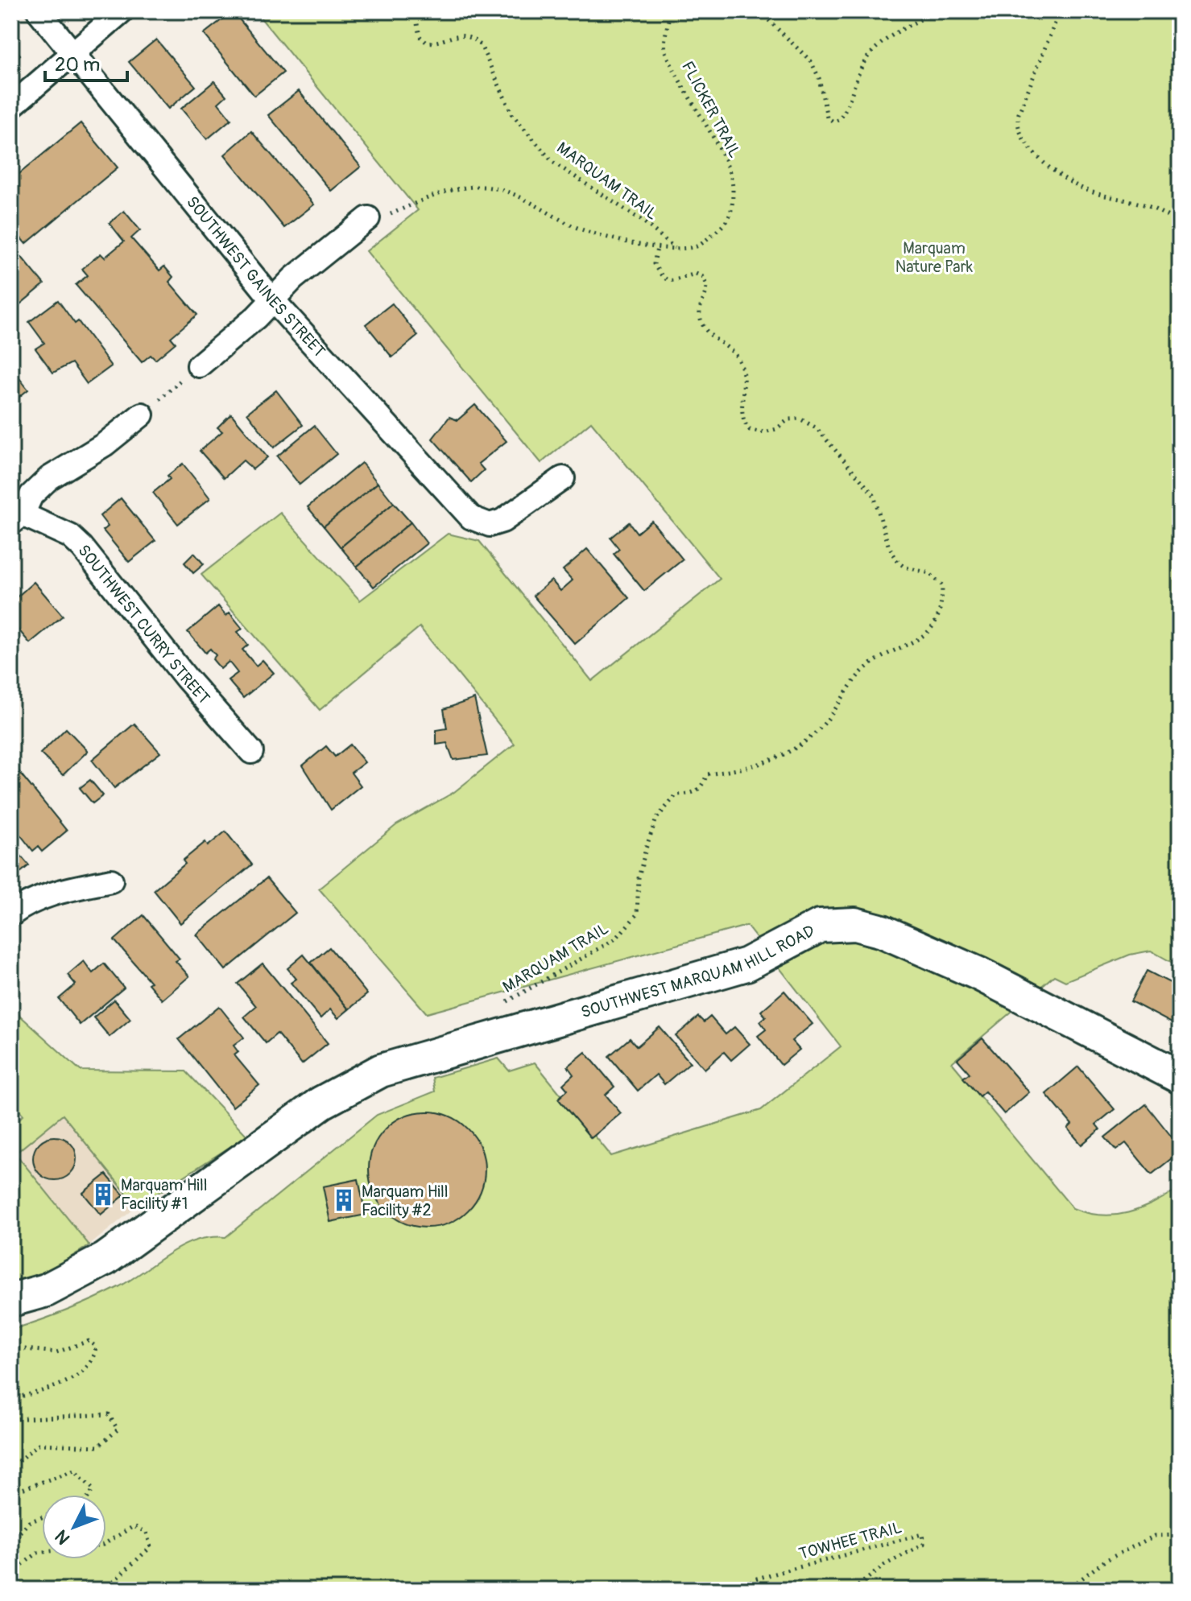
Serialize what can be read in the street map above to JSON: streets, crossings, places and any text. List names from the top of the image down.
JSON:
{
  "streets": {
    "street": ["SOUTHWEST GAINES STREET", "SOUTHWEST CURRY STREET", "SOUTHWEST MARQUAM HILL ROAD"],
    "path": ["FLICKER TRAIL", "MARQUAM TRAIL", "TOWHEE TRAIL"]
  },
  "crossings": [
    ["FLICKER TRAIL", "MARQUAM TRAIL"]
  ],
  "parks": ["Marquam Nature Park"],
  "places": {
    "building": ["Marquam Hill Facility #1", "Marquam Hill Facility #2"]
  },
  "scale_bar": "20 m",
  "north": "bottom left"
}
